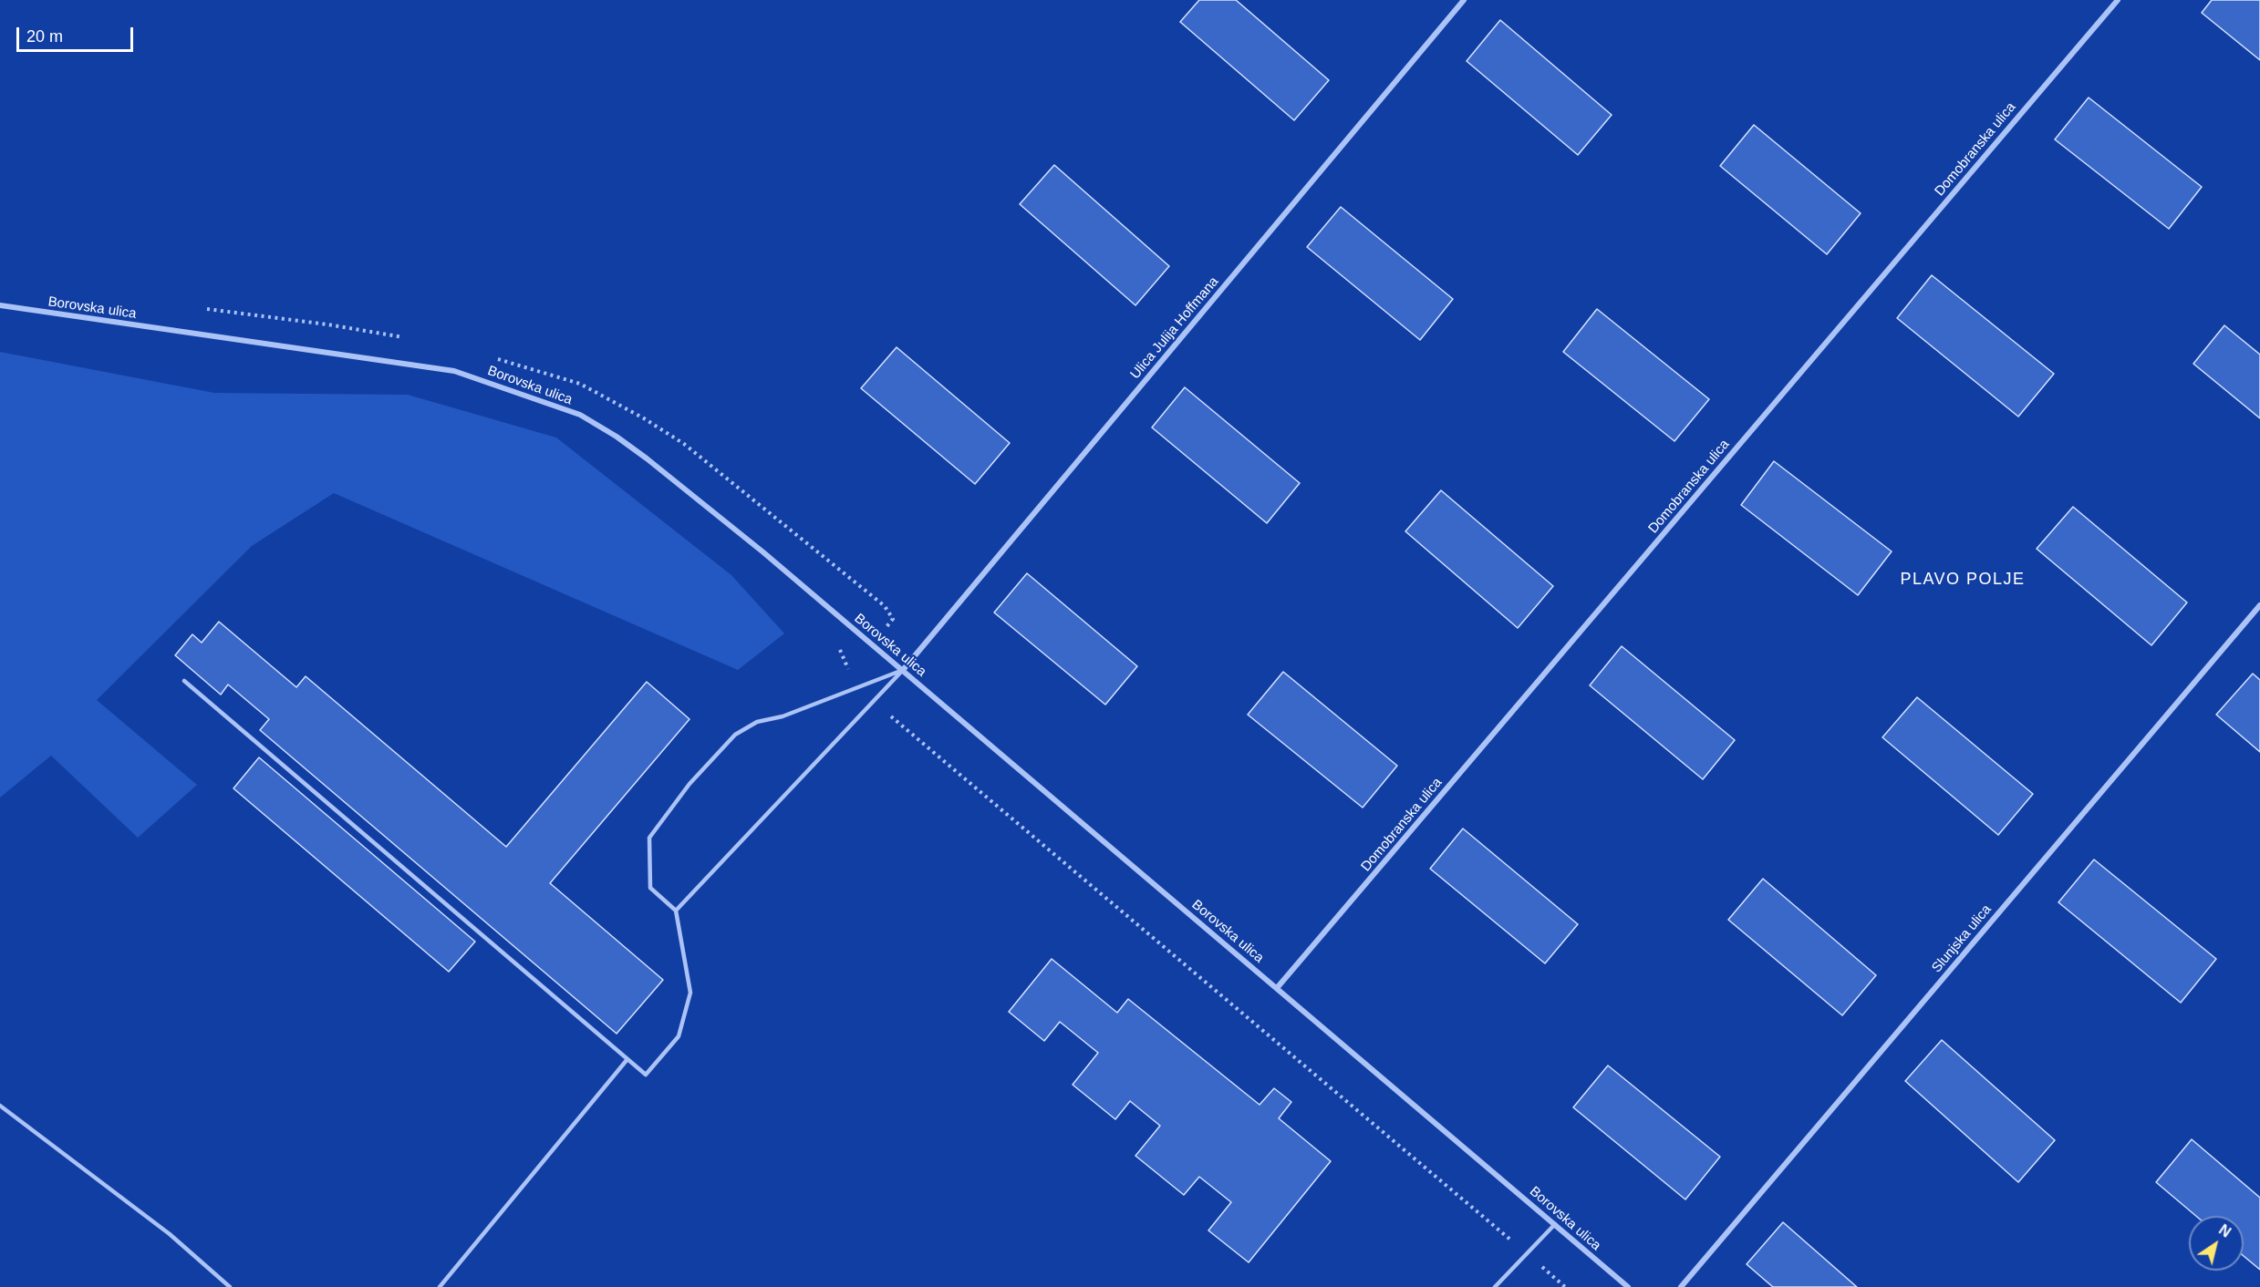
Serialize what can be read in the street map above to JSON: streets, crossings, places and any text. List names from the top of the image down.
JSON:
{
  "streets": {
    "street": [
      "Domobranska ulica",
      "Borovska ulica",
      "Ulica Julija Hoffmana",
      "Slunjska ulica"
    ]
  },
  "crossings": [
    ["Domobranska ulica", "Borovska ulica"],
    ["Borovska ulica", "Ulica Julija Hoffmana"]
  ],
  "districts": ["PLAVO POLJE"],
  "scale_bar": "20 m",
  "north": "top right"
}
